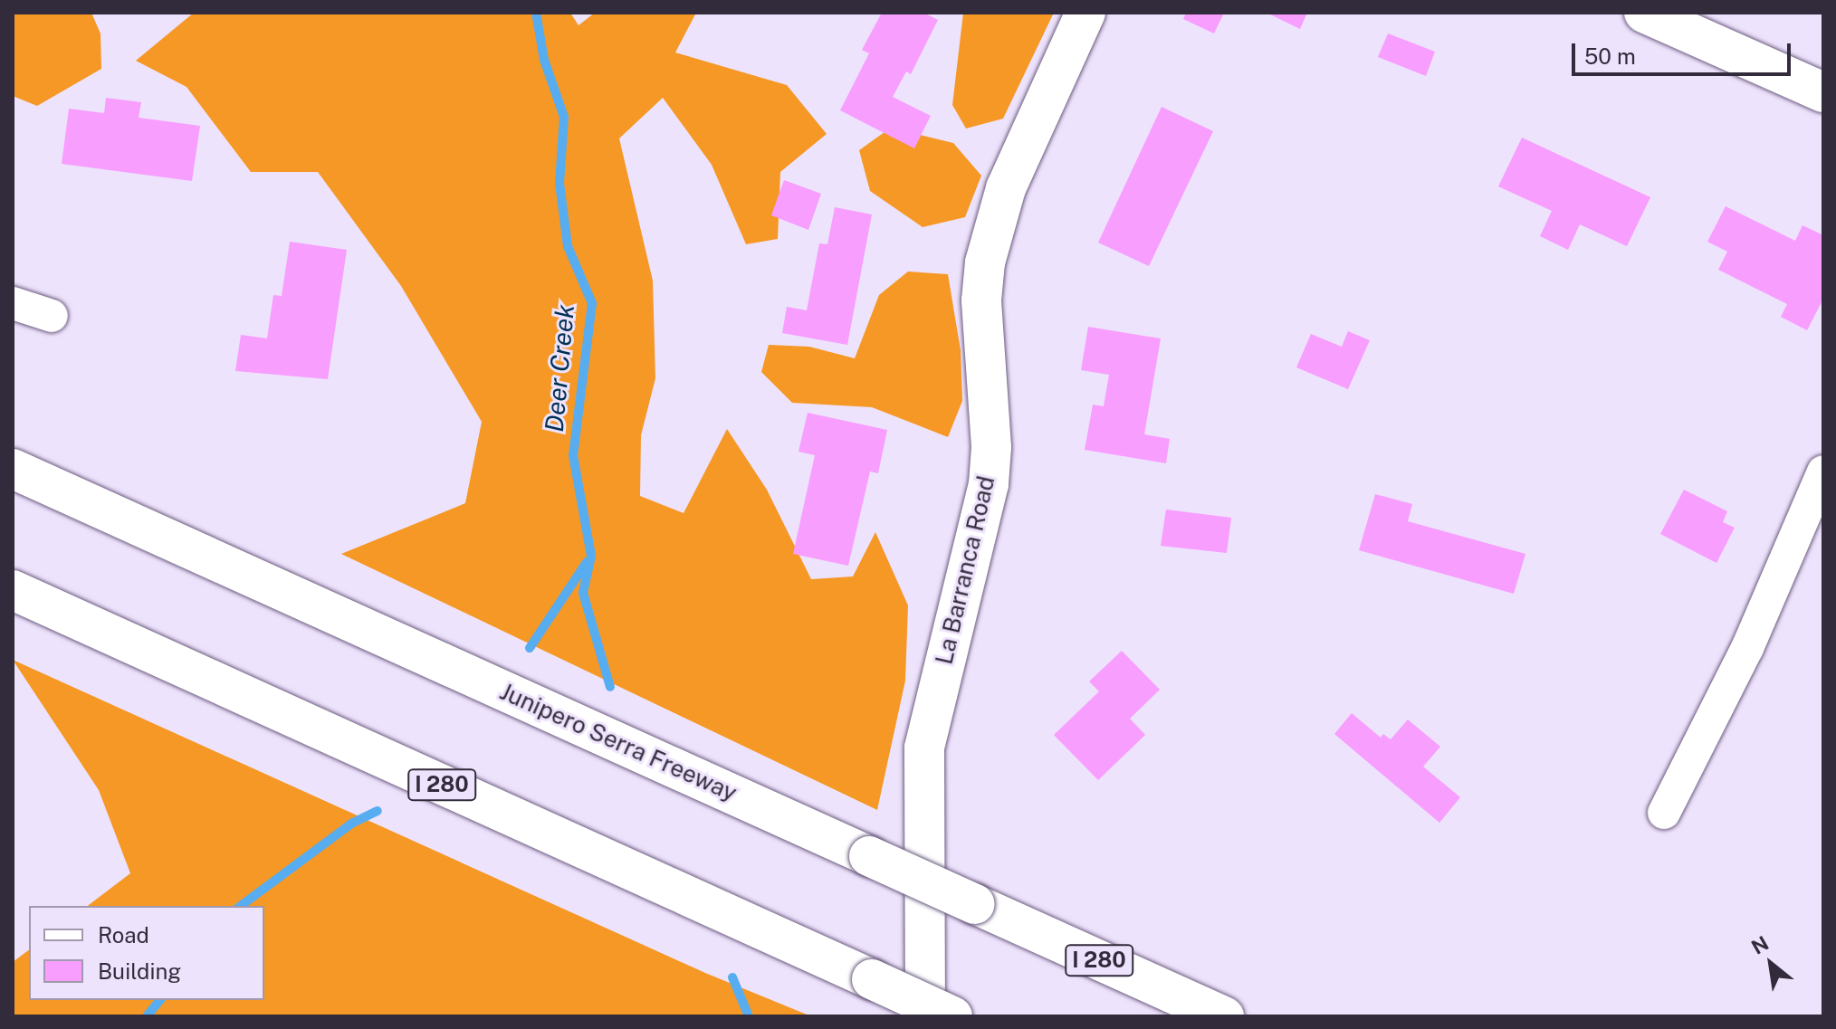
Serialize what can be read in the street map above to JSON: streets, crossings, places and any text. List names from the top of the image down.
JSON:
{
  "streets": {
    "main road": ["La Barranca Road", "Junipero Serra Freeway", "I 280"]
  },
  "water": ["Deer Creek"],
  "legend": ["Road", "Building"],
  "scale_bar": "50 m",
  "north": "top left"
}
